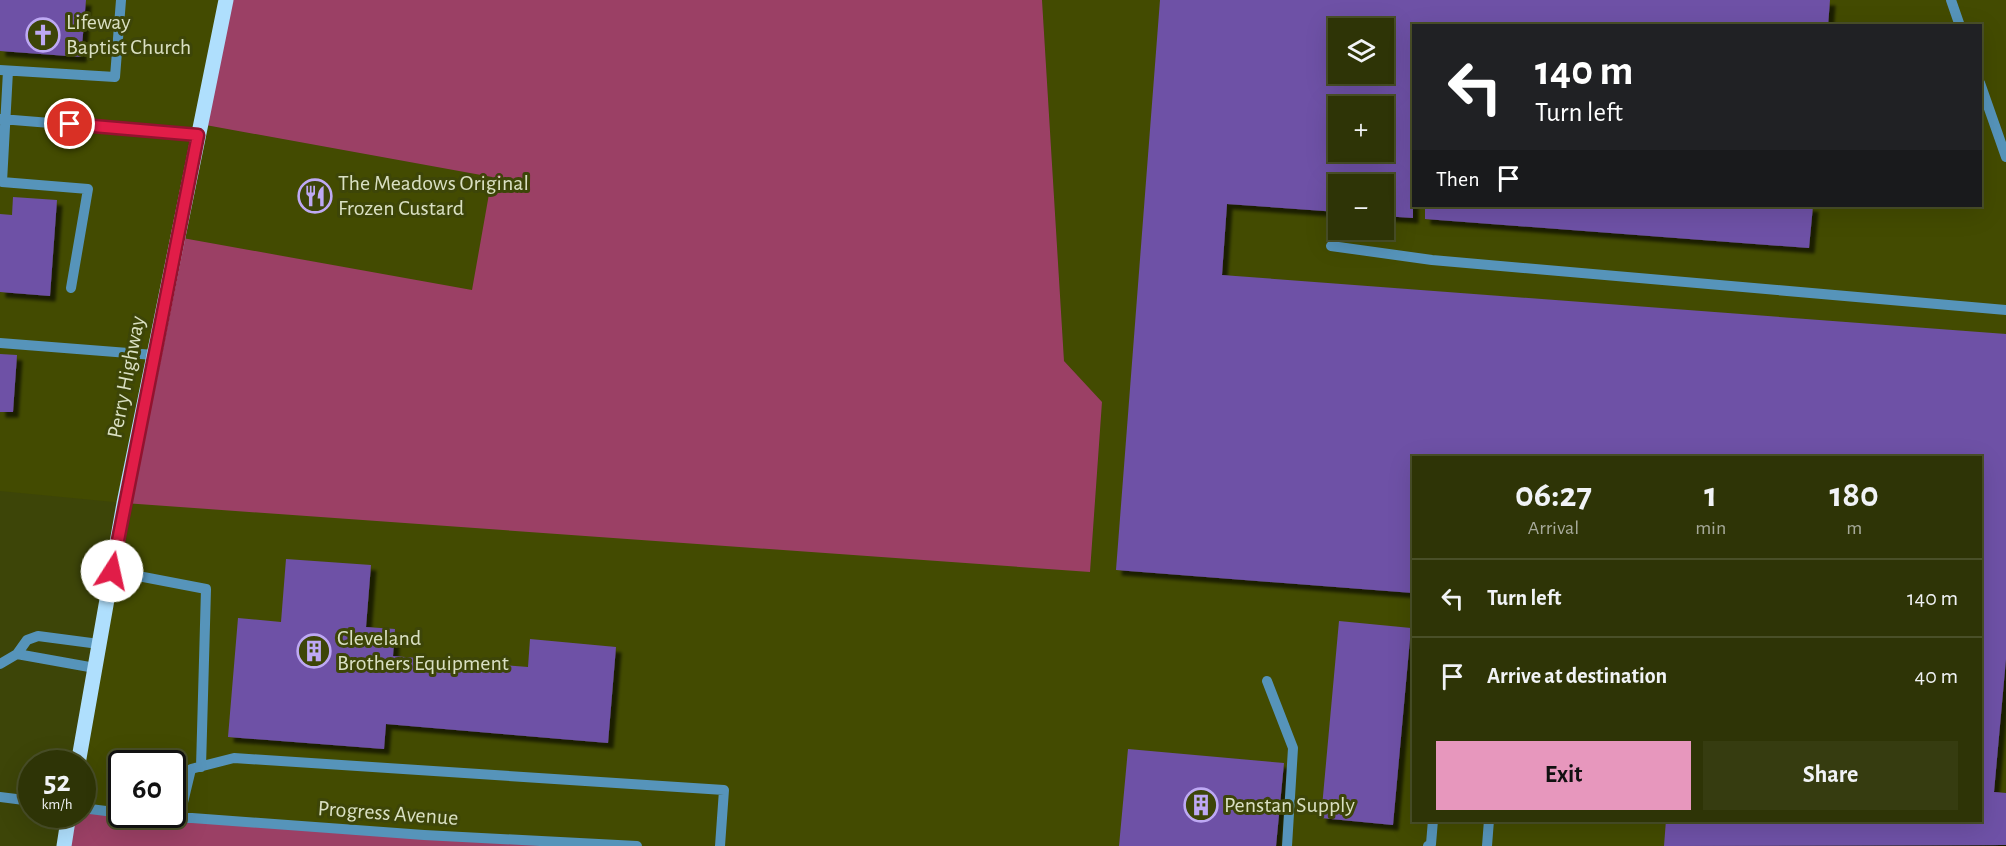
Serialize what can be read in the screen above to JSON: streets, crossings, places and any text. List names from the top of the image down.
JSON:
{
  "streets": {
    "main road": ["Perry Highway"],
    "street": ["Progress Avenue"]
  },
  "places": {
    "church": ["Lifeway Baptist Church"],
    "restaurant": ["The Meadows Original Frozen Custard"],
    "building": ["Cleveland Brothers Equipment", "Penstan Supply"]
  },
  "page": {
    "map_buttons": ["+", "−"],
    "turn": ["140 m", "Turn left"],
    "then": "Then",
    "eta": [
      "06:27",
      "Arrival",
      "1",
      "min",
      "180",
      "m"
    ],
    "list": [
      {
        "name": "Turn left",
        "value": "140 m"
      },
      {
        "name": "Arrive at destination",
        "value": "40 m"
      }
    ],
    "buttons": ["Exit", "Share"],
    "speed": "52 km/h",
    "limit": "60"
  }
}
